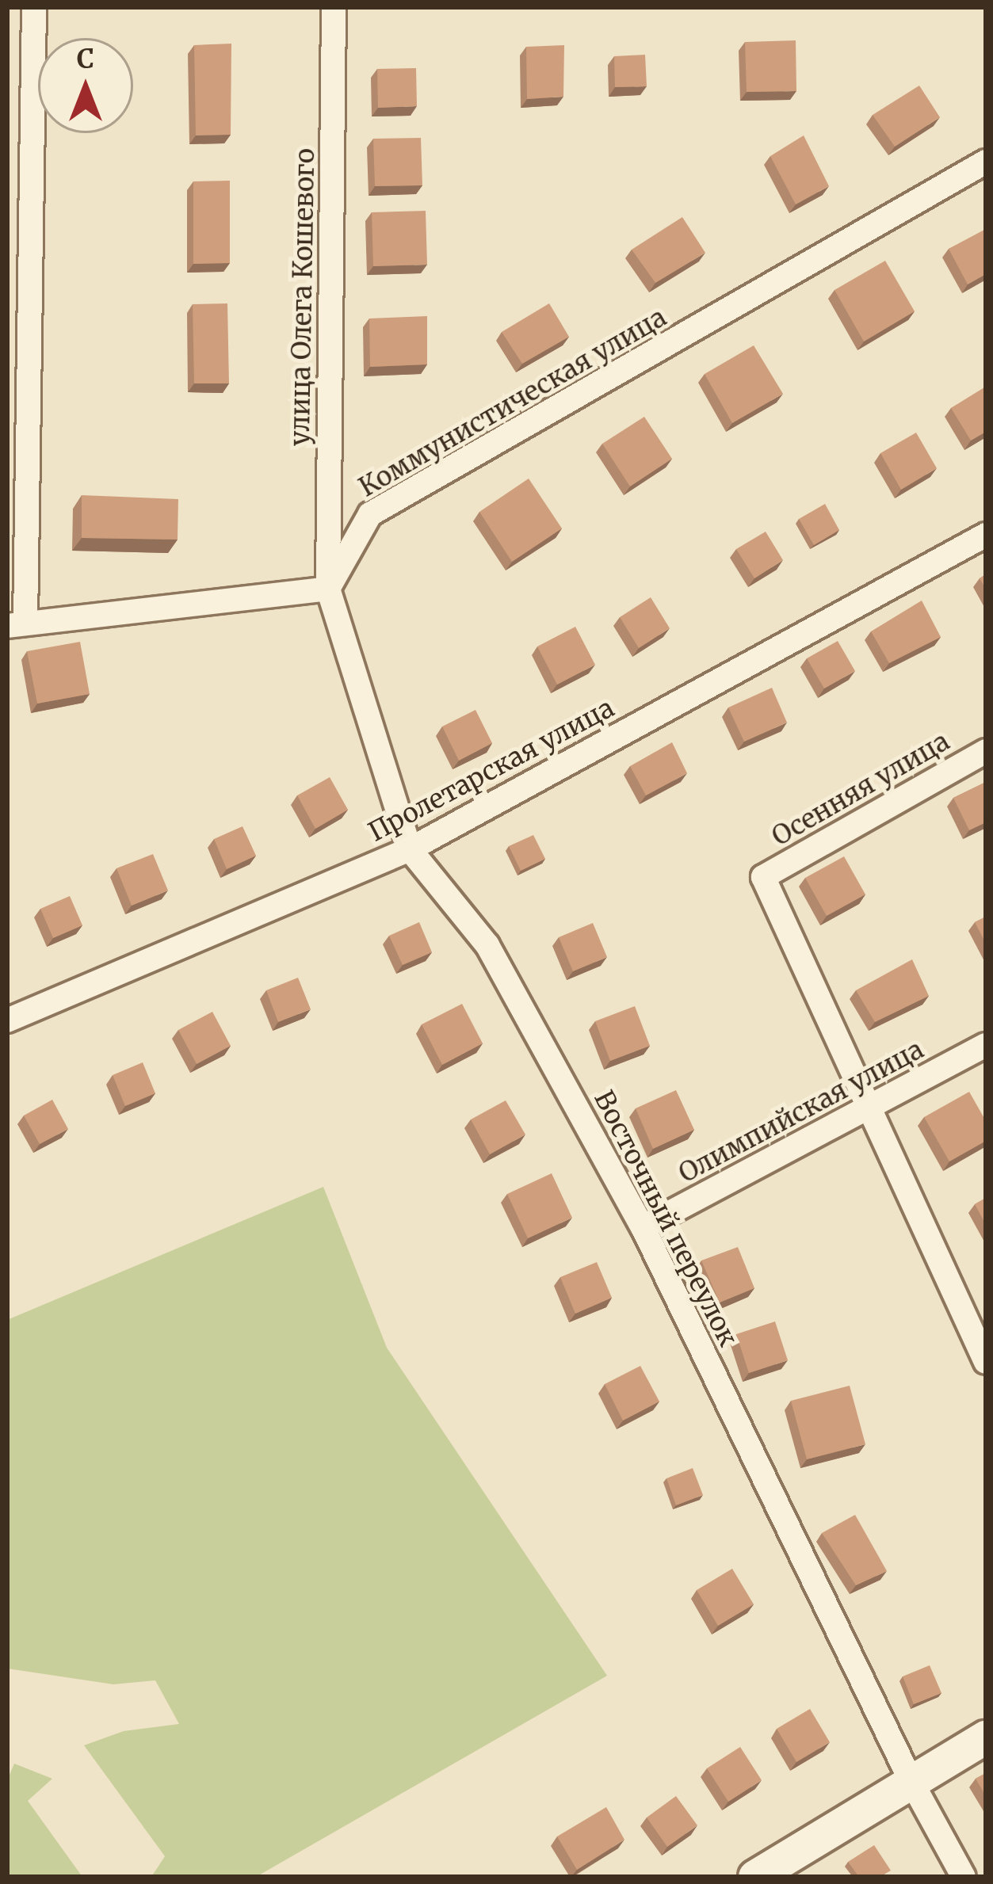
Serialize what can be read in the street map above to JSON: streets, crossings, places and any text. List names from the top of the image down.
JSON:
{
  "streets": {
    "street": [
      "улица Олега Кошевого",
      "Коммунистическая улица",
      "Пролетарская улица",
      "Осенняя улица",
      "Олимпийская улица",
      "Восточный переулок"
    ]
  },
  "crossings": [
    ["улица Олега Кошевого", "Коммунистическая улица"],
    ["улица Олега Кошевого", "Восточный переулок"],
    ["Коммунистическая улица", "Восточный переулок"],
    ["Пролетарская улица", "Восточный переулок"],
    ["Осенняя улица", "Олимпийская улица"],
    ["Олимпийская улица", "Восточный переулок"]
  ],
  "north": "top"
}
